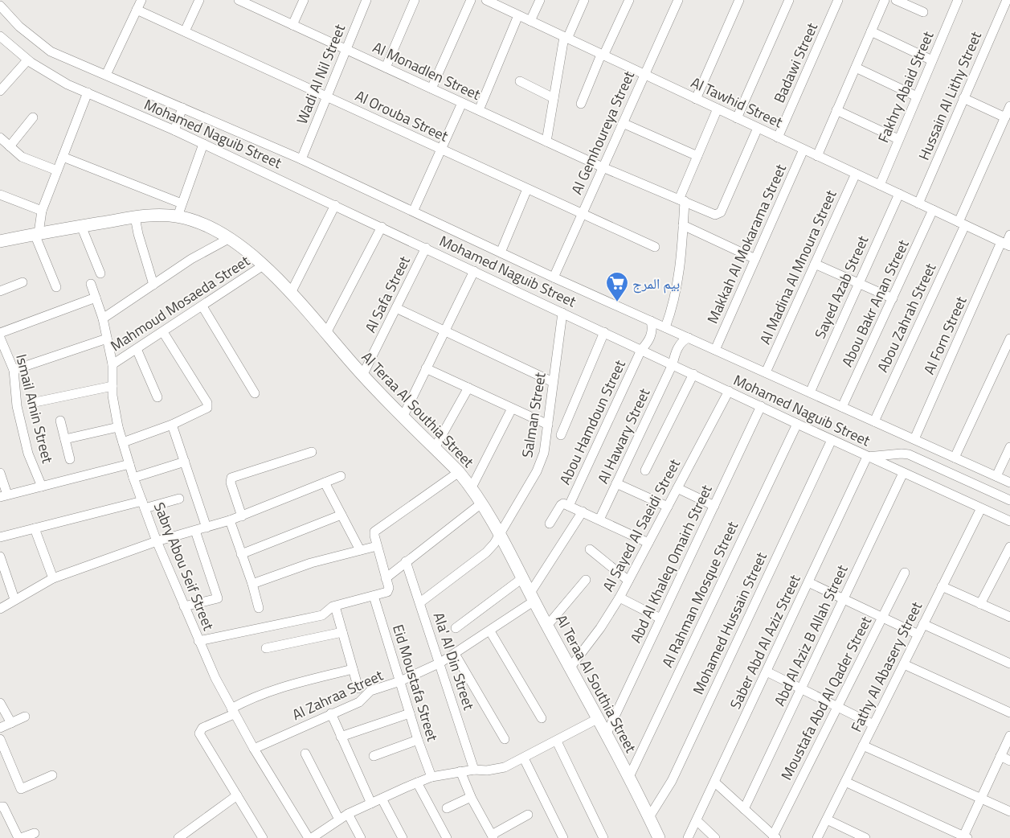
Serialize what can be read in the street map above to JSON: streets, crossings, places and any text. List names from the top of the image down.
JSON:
{
  "streets": {
    "street": [
      "Badawi Street",
      "Al Monadlen Street",
      "Wadi Al Nil Street",
      "Fakhry Abaid Street",
      "Hussain Al Lithy Street",
      "Al Tawhid Street",
      "Al Orouba Street",
      "Al Gemhoureya Street",
      "Mohamed Naguib Street",
      "Makkah Al Mokarama Street",
      "Al Madina Al Mnoura Street",
      "Sayed Azab Street",
      "Al Safa Street",
      "Mahmoud Mosaeda Street",
      "Abou Bakr Anan Street",
      "Abou Zahrah Street",
      "Al Forn Street",
      "Ismail Amin Street",
      "Al Teraa Al Southia Street",
      "Salman Street",
      "Abou Hamdoun Street",
      "Al Hawary Street",
      "Al Sayed Al Saeidi Street",
      "Abd Al Khaleq Omairh Street",
      "Sabry Abou Seif Street",
      "Al Rahman Mosque Street",
      "Mohamed Hussain Street",
      "Abd Al Aziz B Allah Street",
      "Saber Abd Al Aziz Street",
      "Ala' Al Din Street",
      "Fathy Al Abasery Street",
      "Eid Moustafa Street",
      "Al Zahraa Street",
      "Moustafa Abd Al Qader Street"
    ]
  },
  "crossings": [
    ["Badawi Street", "Al Tawhid Street"],
    ["Al Monadlen Street", "Wadi Al Nil Street"],
    ["Al Monadlen Street", "Al Tawhid Street"],
    ["Al Monadlen Street", "Al Gemhoureya Street"],
    ["Wadi Al Nil Street", "Al Orouba Street"],
    ["Wadi Al Nil Street", "Mohamed Naguib Street"],
    ["Fakhry Abaid Street", "Al Tawhid Street"],
    ["Hussain Al Lithy Street", "Al Tawhid Street"],
    ["Al Tawhid Street", "Al Gemhoureya Street"],
    ["Al Tawhid Street", "Makkah Al Mokarama Street"],
    ["Al Tawhid Street", "Al Madina Al Mnoura Street"],
    ["Al Tawhid Street", "Sayed Azab Street"],
    ["Al Tawhid Street", "Abou Bakr Anan Street"],
    ["Al Tawhid Street", "Abou Zahrah Street"],
    ["Al Tawhid Street", "Al Forn Street"],
    ["Al Orouba Street", "Al Gemhoureya Street"],
    ["Al Gemhoureya Street", "Mohamed Naguib Street"],
    ["Mohamed Naguib Street", "Makkah Al Mokarama Street"],
    ["Mohamed Naguib Street", "Al Madina Al Mnoura Street"],
    ["Mohamed Naguib Street", "Sayed Azab Street"],
    ["Mohamed Naguib Street", "Al Safa Street"],
    ["Mohamed Naguib Street", "Abou Bakr Anan Street"],
    ["Mohamed Naguib Street", "Abou Zahrah Street"],
    ["Mohamed Naguib Street", "Al Forn Street"],
    ["Mohamed Naguib Street", "Salman Street"],
    ["Mohamed Naguib Street", "Abou Hamdoun Street"],
    ["Mohamed Naguib Street", "Al Hawary Street"],
    ["Mohamed Naguib Street", "Al Sayed Al Saeidi Street"],
    ["Mohamed Naguib Street", "Abd Al Khaleq Omairh Street"],
    ["Mohamed Naguib Street", "Al Rahman Mosque Street"],
    ["Mohamed Naguib Street", "Mohamed Hussain Street"],
    ["Mohamed Naguib Street", "Abd Al Aziz B Allah Street"],
    ["Mohamed Naguib Street", "Saber Abd Al Aziz Street"],
    ["Mohamed Naguib Street", "Fathy Al Abasery Street"],
    ["Al Safa Street", "Al Teraa Al Southia Street"],
    ["Mahmoud Mosaeda Street", "Al Teraa Al Southia Street"],
    ["Mahmoud Mosaeda Street", "Sabry Abou Seif Street"],
    ["Al Teraa Al Southia Street", "Salman Street"],
    ["Al Teraa Al Southia Street", "Al Sayed Al Saeidi Street"],
    ["Al Teraa Al Southia Street", "Abd Al Khaleq Omairh Street"],
    ["Al Teraa Al Southia Street", "Al Rahman Mosque Street"],
    ["Al Teraa Al Southia Street", "Mohamed Hussain Street"],
    ["Al Teraa Al Southia Street", "Al Zahraa Street"],
    ["Salman Street", "Ala' Al Din Street"],
    ["Sabry Abou Seif Street", "Al Zahraa Street"],
    ["Ala' Al Din Street", "Al Zahraa Street"],
    ["Eid Moustafa Street", "Al Zahraa Street"]
  ],
  "places": {
    "supermarket": ["بيم المرج"]
  }
}
